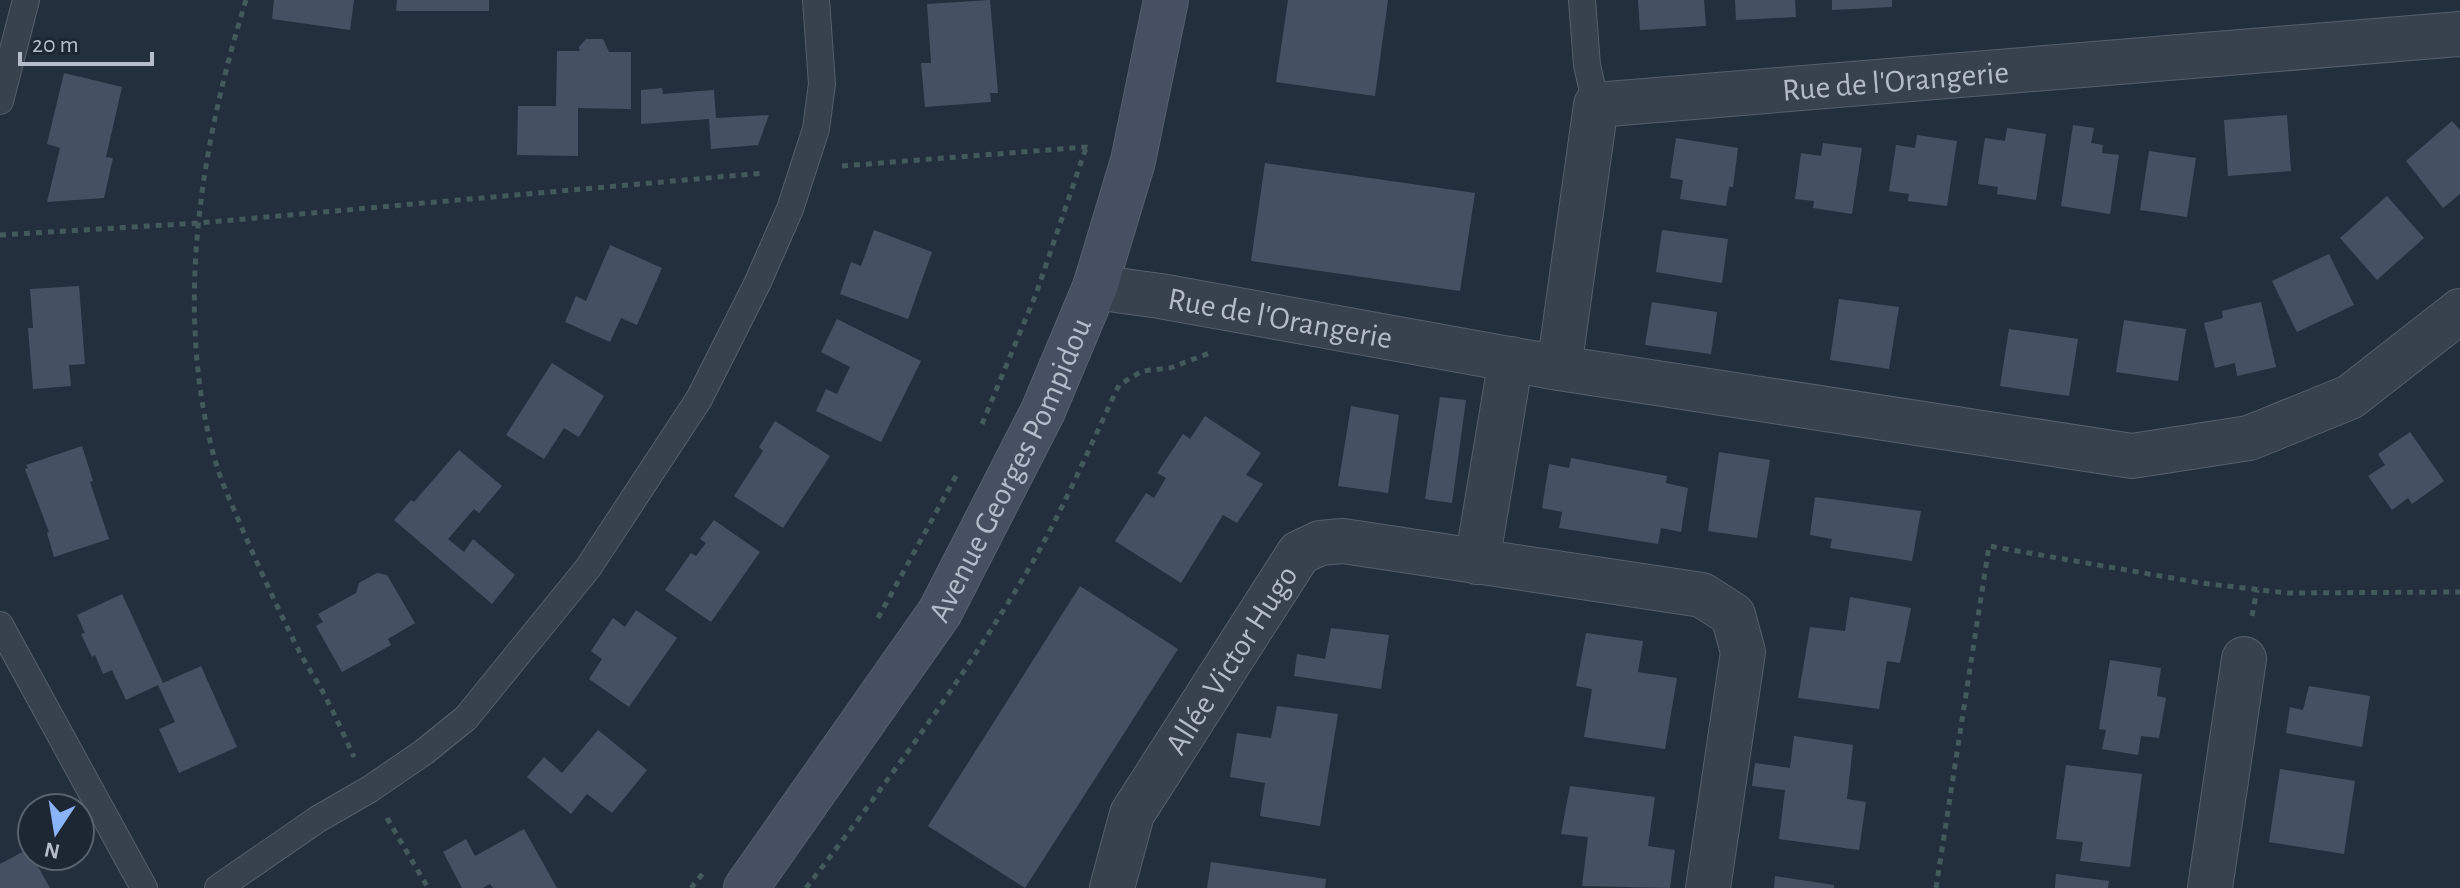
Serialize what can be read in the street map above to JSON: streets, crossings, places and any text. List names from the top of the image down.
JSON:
{
  "streets": {
    "main road": ["Avenue Georges Pompidou"],
    "street": ["Rue de l'Orangerie", "Allée Victor Hugo"]
  },
  "crossings": [
    ["Rue de l'Orangerie", "Avenue Georges Pompidou"]
  ],
  "scale_bar": "20 m",
  "north": "bottom"
}
